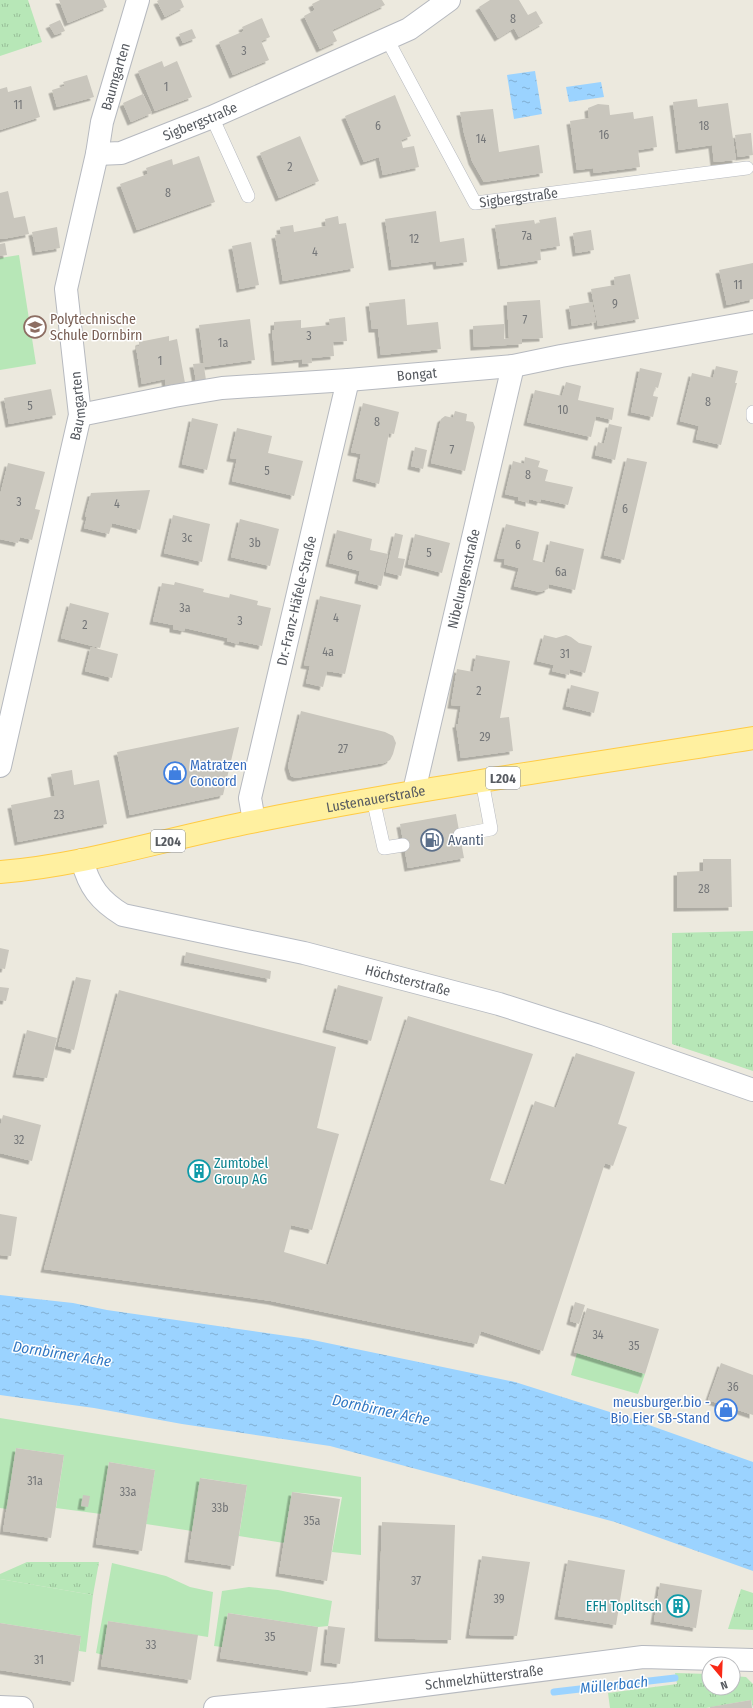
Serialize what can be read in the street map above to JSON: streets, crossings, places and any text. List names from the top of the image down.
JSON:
{
  "streets": {
    "main road": ["L204", "Lustenauerstraße"],
    "street": [
      "Baumgarten",
      "Sigbergstraße",
      "Bongat",
      "Nibelungenstraße",
      "Dr.-Franz-Häfele-Straße",
      "Höchsterstraße",
      "Schmelzhütterstraße"
    ]
  },
  "crossings": [
    ["Baumgarten", "Sigbergstraße"],
    ["Baumgarten", "Bongat"],
    ["Bongat", "Nibelungenstraße"],
    ["Bongat", "Dr.-Franz-Häfele-Straße"],
    ["Nibelungenstraße", "Lustenauerstraße"],
    ["Dr.-Franz-Häfele-Straße", "Lustenauerstraße"],
    ["Lustenauerstraße", "Höchsterstraße"]
  ],
  "water": ["Dornbirner Ache", "Müllerbach"],
  "places": {
    "school or university": ["Polytechnische Schule Dornbirn"],
    "shop": ["Matratzen Concord", "meusburger.bio - Bio Eier SB-Stand"],
    "fuel station": ["Avanti"],
    "building": ["Zumtobel Group AG", "EFH Toplitsch"]
  },
  "house_numbers": [
    "8",
    "3",
    "1",
    "11",
    "6",
    "18",
    "16",
    "14",
    "2",
    "8",
    "7a",
    "12",
    "4",
    "11",
    "9",
    "7",
    "3",
    "1a",
    "1",
    "8",
    "5",
    "10",
    "8",
    "7",
    "5",
    "8",
    "3",
    "4",
    "6",
    "3c",
    "3b",
    "6",
    "5",
    "6",
    "6a",
    "3a",
    "4",
    "3",
    "2",
    "4a",
    "31",
    "2",
    "29",
    "27",
    "23",
    "28",
    "32",
    "34",
    "35",
    "36",
    "31a",
    "33a",
    "33b",
    "35a",
    "37",
    "39",
    "35",
    "33",
    "31"
  ],
  "north": "bottom"
}
